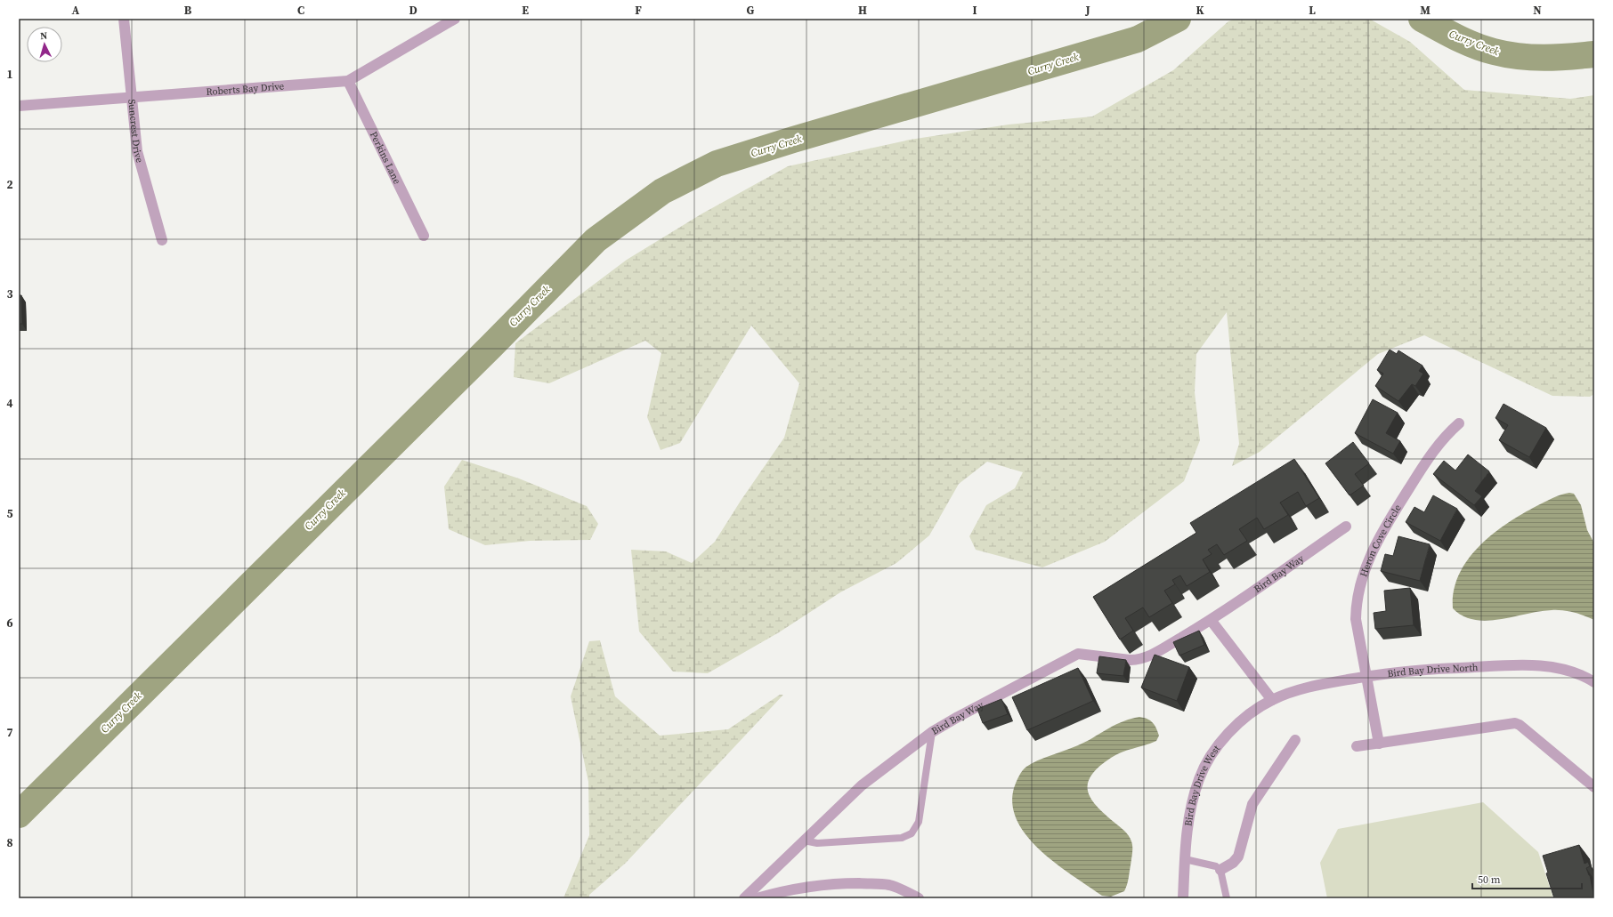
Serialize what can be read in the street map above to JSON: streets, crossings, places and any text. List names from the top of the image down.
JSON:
{
  "streets": {
    "street": [
      "Roberts Bay Drive",
      "Suncrest Drive",
      "Perkins Lane",
      "Heron Cove Circle",
      "Bird Bay Way",
      "Bird Bay Drive North",
      "Bird Bay Drive West"
    ]
  },
  "crossings": [
    ["Roberts Bay Drive", "Suncrest Drive"],
    ["Roberts Bay Drive", "Perkins Lane"],
    ["Heron Cove Circle", "Bird Bay Drive North"],
    ["Bird Bay Drive North", "Bird Bay Drive West"]
  ],
  "water": ["Curry Creek"],
  "scale_bar": "50 m",
  "north": "top",
  "grid": {
    "columns": [
      "A",
      "B",
      "C",
      "D",
      "E",
      "F",
      "G",
      "H",
      "I",
      "J",
      "K",
      "L",
      "M",
      "N"
    ],
    "rows": [
      "1",
      "2",
      "3",
      "4",
      "5",
      "6",
      "7",
      "8"
    ]
  }
}
